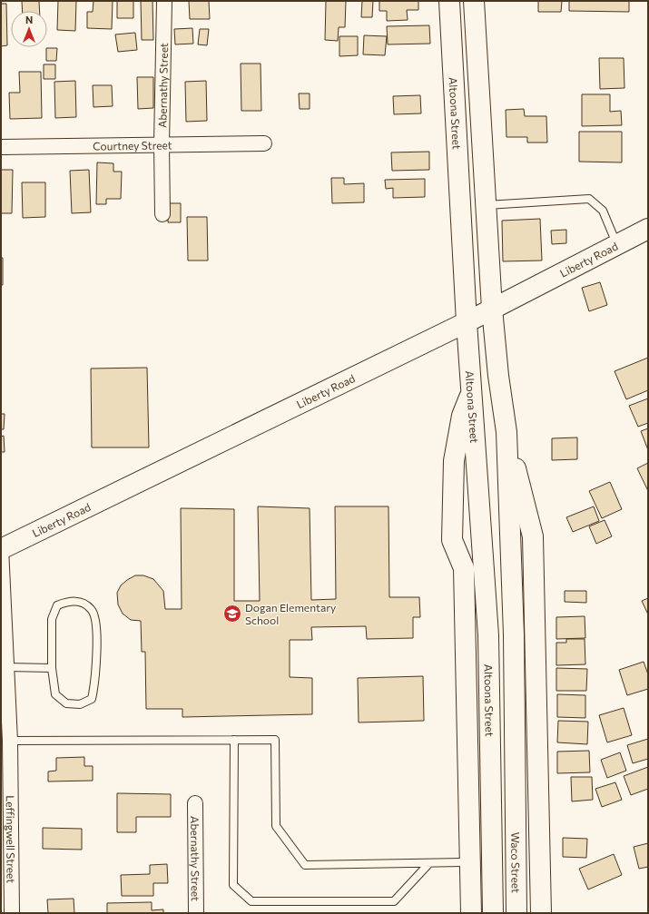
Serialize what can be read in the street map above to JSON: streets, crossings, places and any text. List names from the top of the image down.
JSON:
{
  "streets": {
    "main road": ["Altoona Street", "Liberty Road", "Waco Street"],
    "street": ["Abernathy Street", "Courtney Street", "Leffingwell Street"]
  },
  "crossings": [
    ["Abernathy Street", "Courtney Street"],
    ["Altoona Street", "Liberty Road"],
    ["Liberty Road", "Leffingwell Street"]
  ],
  "places": {
    "school or university": ["Dogan Elementary School"]
  },
  "north": "top"
}
